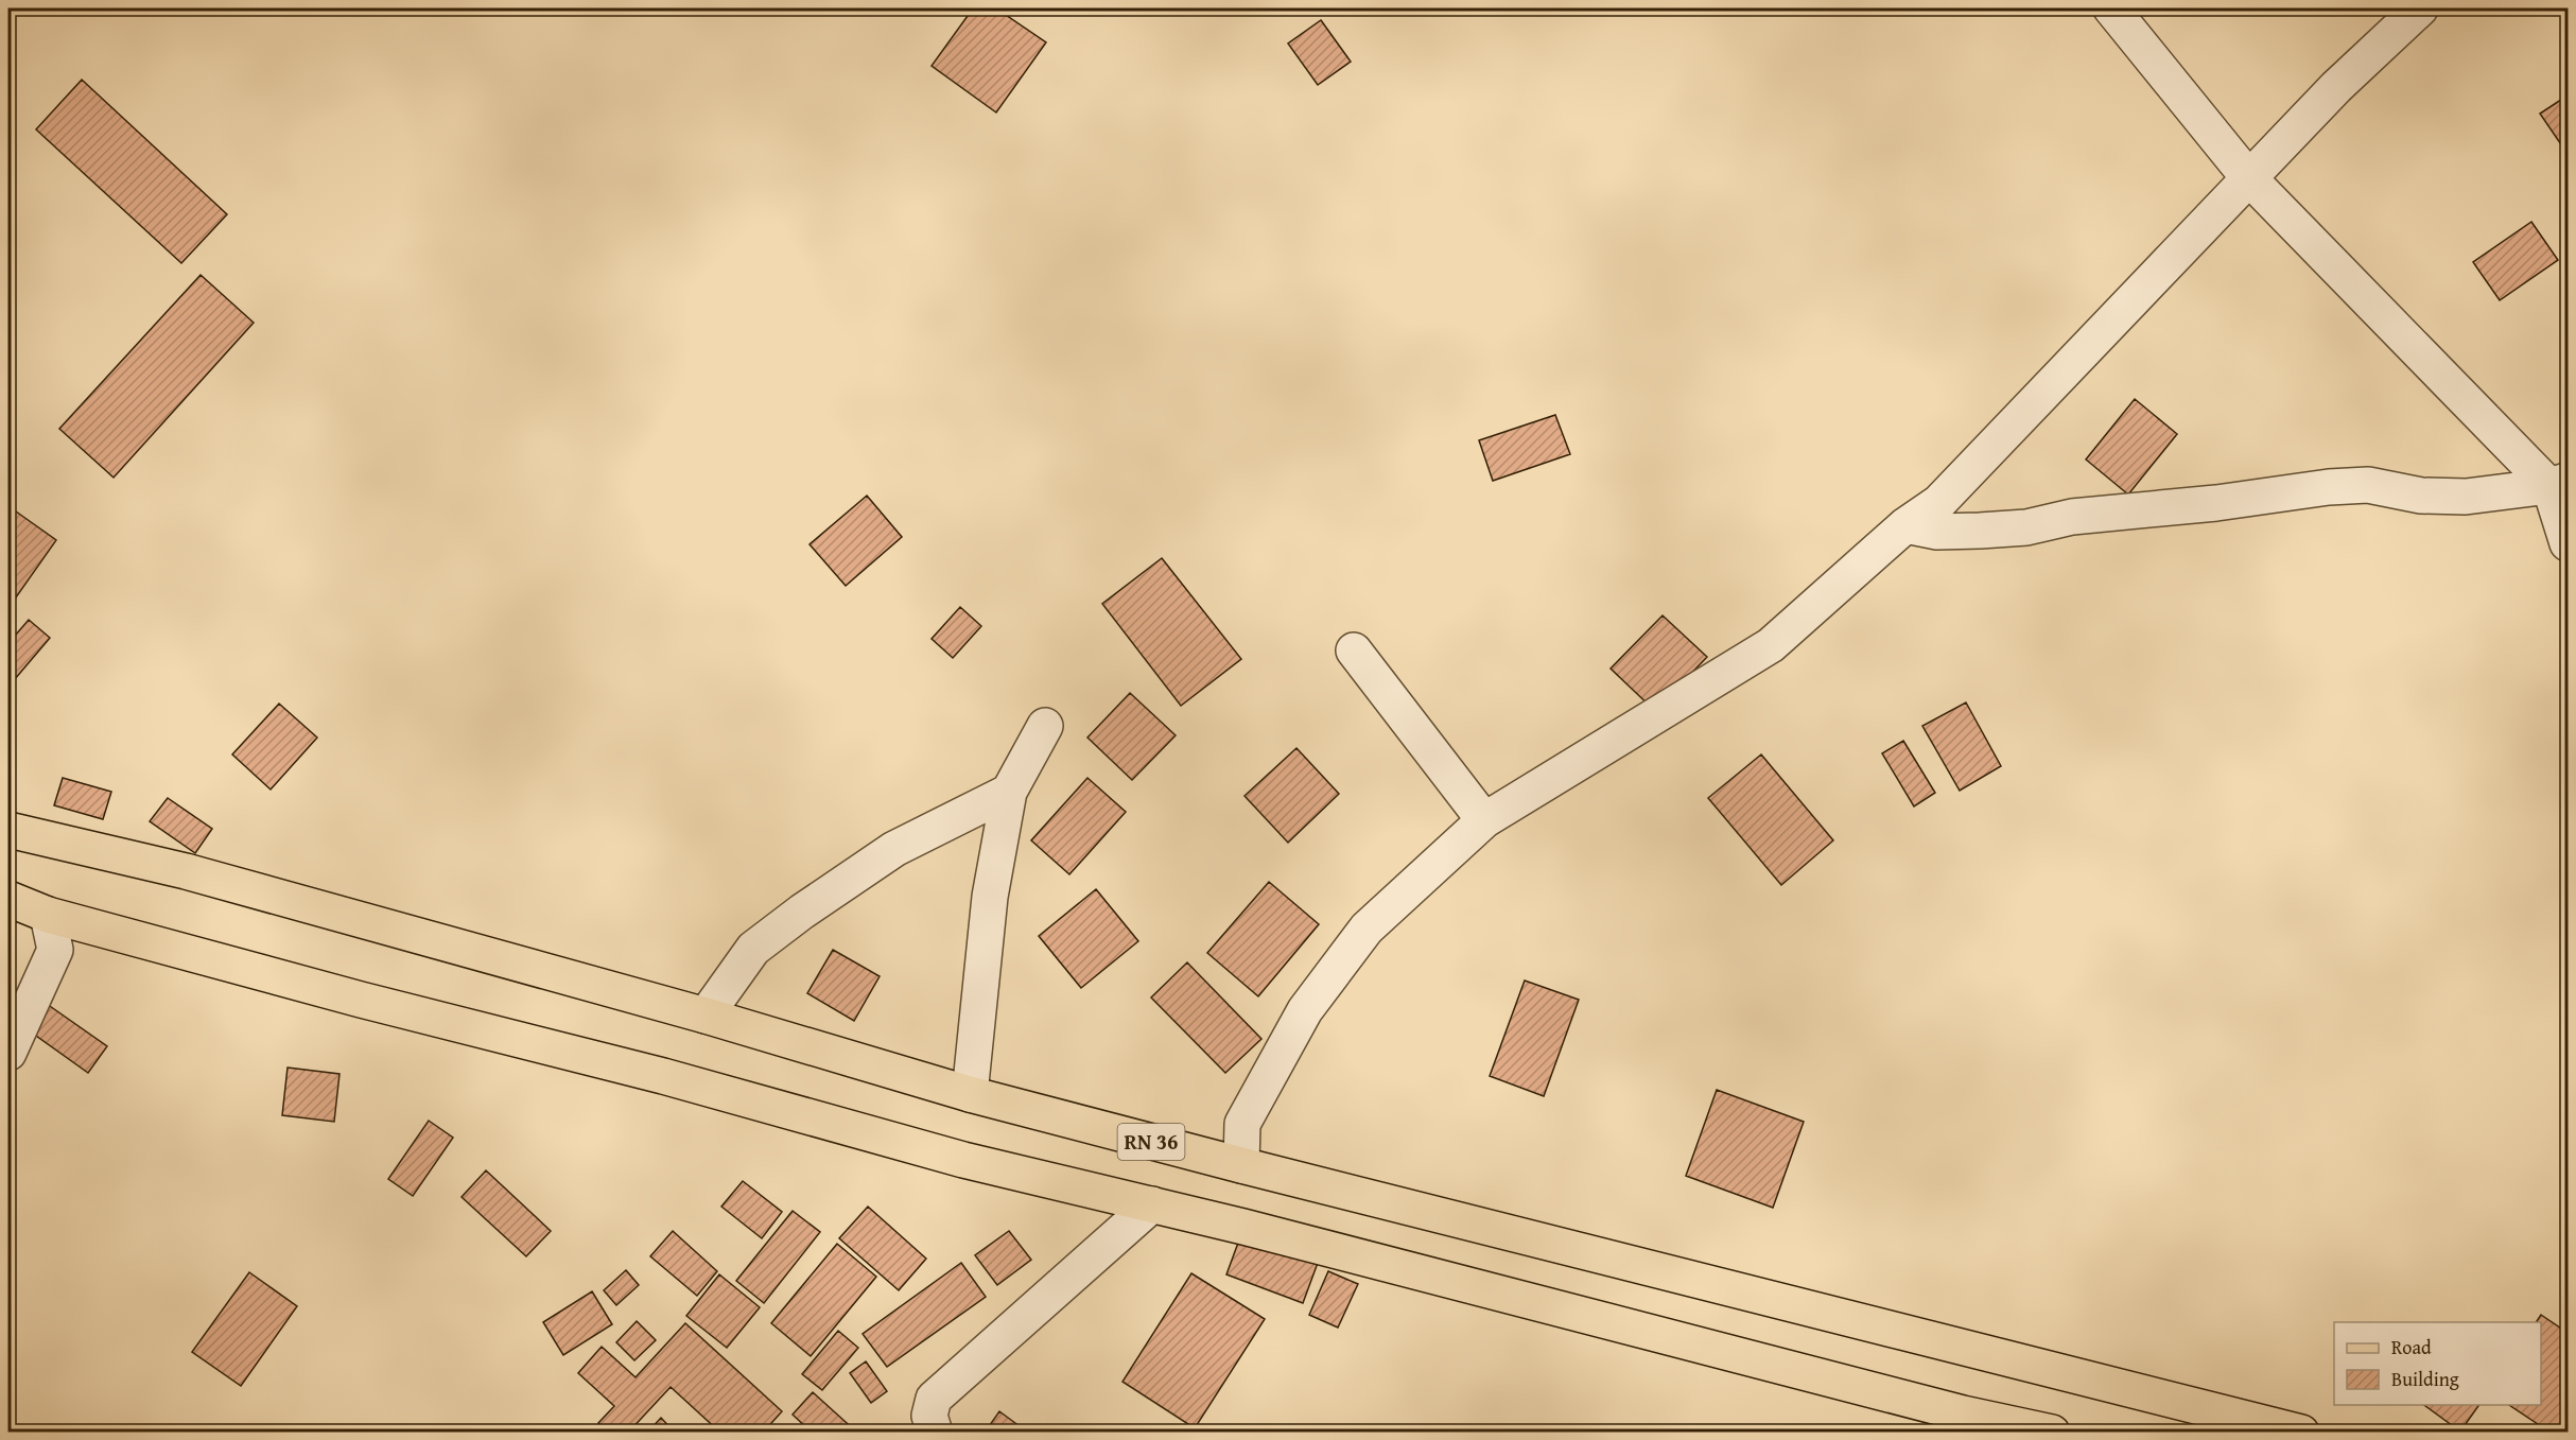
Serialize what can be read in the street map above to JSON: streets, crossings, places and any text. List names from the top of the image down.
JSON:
{
  "streets": {
    "main road": ["RN 36"]
  },
  "legend": ["Road", "Building"]
}
